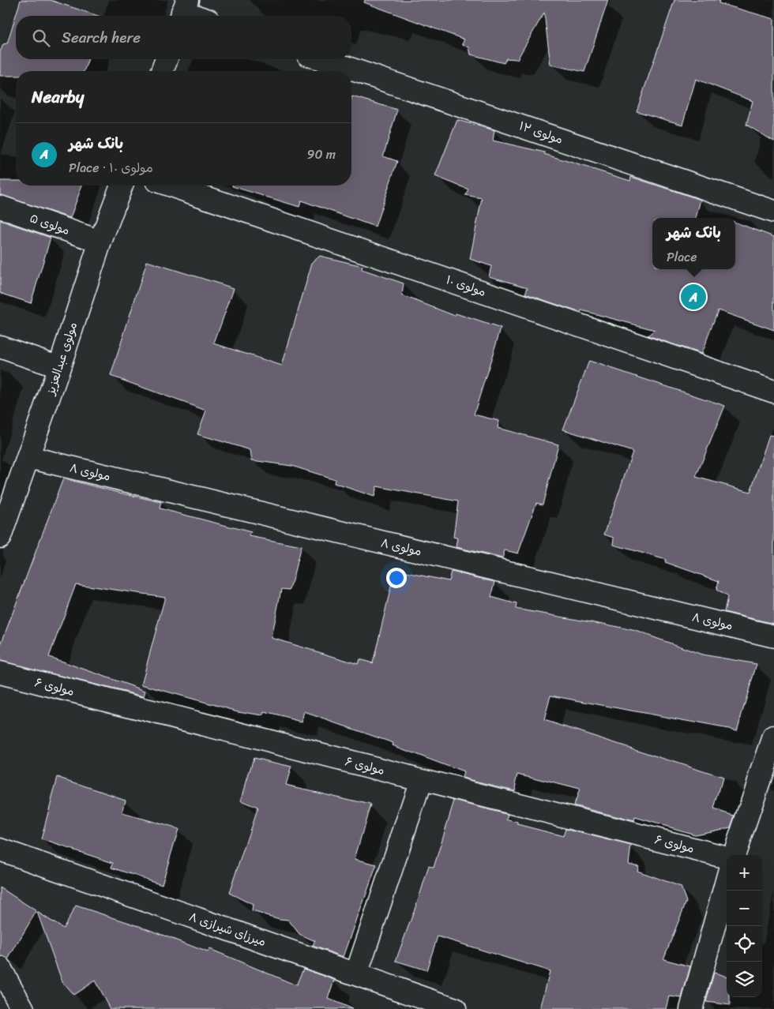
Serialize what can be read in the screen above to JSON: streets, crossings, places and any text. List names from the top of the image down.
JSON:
{
  "streets": {
    "street": [
      "مولوی ۱۲",
      "مولوی ۵",
      "مولوی ۱۰",
      "مولوی عبدالعزیز",
      "مولوی ۸",
      "مولوی ۶",
      "میرزای شیرازی ۸"
    ]
  },
  "crossings": [
    ["مولوی ۵", "مولوی عبدالعزیز"],
    ["مولوی عبدالعزیز", "مولوی ۸"]
  ],
  "page": {
    "search": "Search here",
    "heading": "Nearby",
    "list": [
      {
        "mark": "A",
        "name": "بانک شهر",
        "note": "Place · مولوی ۱۰",
        "value": "90 m"
      }
    ],
    "popup": ["بانک شهر", "Place"],
    "pins": "A",
    "map_buttons": ["+", "−"]
  }
}
